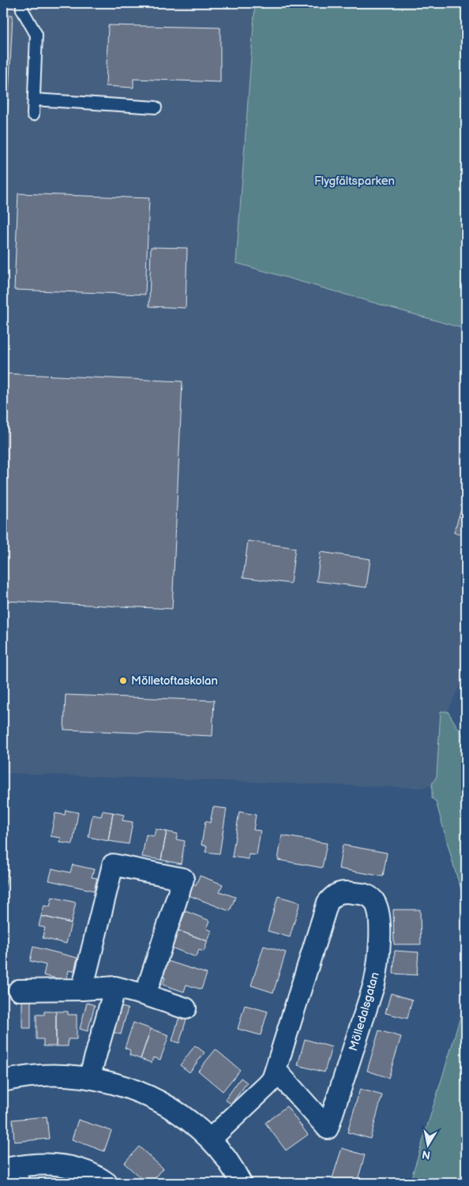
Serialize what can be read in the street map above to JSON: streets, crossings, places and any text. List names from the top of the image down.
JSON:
{
  "streets": {
    "street": ["Mölledalsgatan"]
  },
  "parks": ["Flygfältsparken"],
  "places": ["Mölletoftaskolan"],
  "north": "bottom"
}
